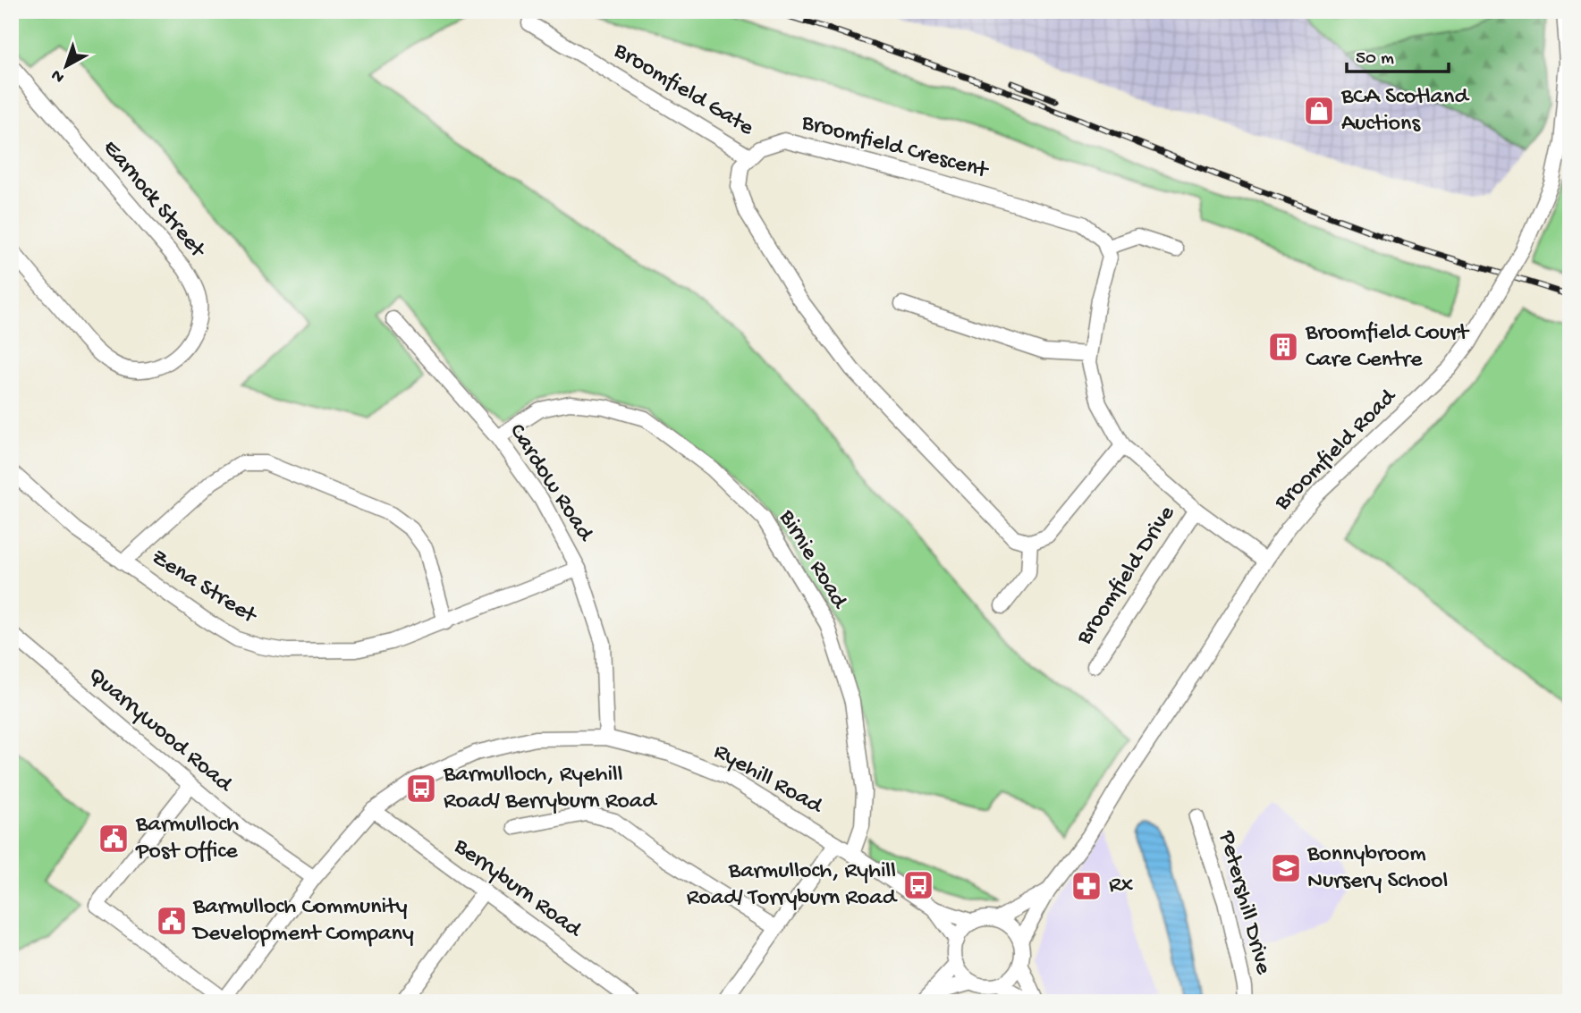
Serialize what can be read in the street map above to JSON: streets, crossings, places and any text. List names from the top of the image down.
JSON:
{
  "streets": {
    "street": [
      "Broomfield Gate",
      "Broomfield Crescent",
      "Earnock Street",
      "Broomfield Road",
      "Cardow Road",
      "Birnie Road",
      "Broomfield Drive",
      "Zena Street",
      "Quarrywood Road",
      "Ryehill Road",
      "Berryburn Road",
      "Petershill Drive"
    ]
  },
  "crossings": [
    ["Broomfield Gate", "Broomfield Crescent"],
    ["Broomfield Road", "Ryehill Road"],
    ["Cardow Road", "Birnie Road"],
    ["Cardow Road", "Zena Street"],
    ["Cardow Road", "Ryehill Road"],
    ["Birnie Road", "Ryehill Road"],
    ["Quarrywood Road", "Ryehill Road"],
    ["Ryehill Road", "Berryburn Road"]
  ],
  "places": {
    "shop": ["BCA Scotland Auctions"],
    "building": ["Broomfield Court Care Centre"],
    "bus stop": ["Barmulloch, Ryehill Road/ Berryburn Road", "Barmulloch, Ryhill Road/ Torryburn Road"],
    "public building": ["Barmulloch Post Office", "Barmulloch Community Development Company"],
    "school or university": ["Bonnybroom Nursery School"],
    "pharmacy": ["Rx"]
  },
  "scale_bar": "50 m",
  "north": "bottom left"
}
